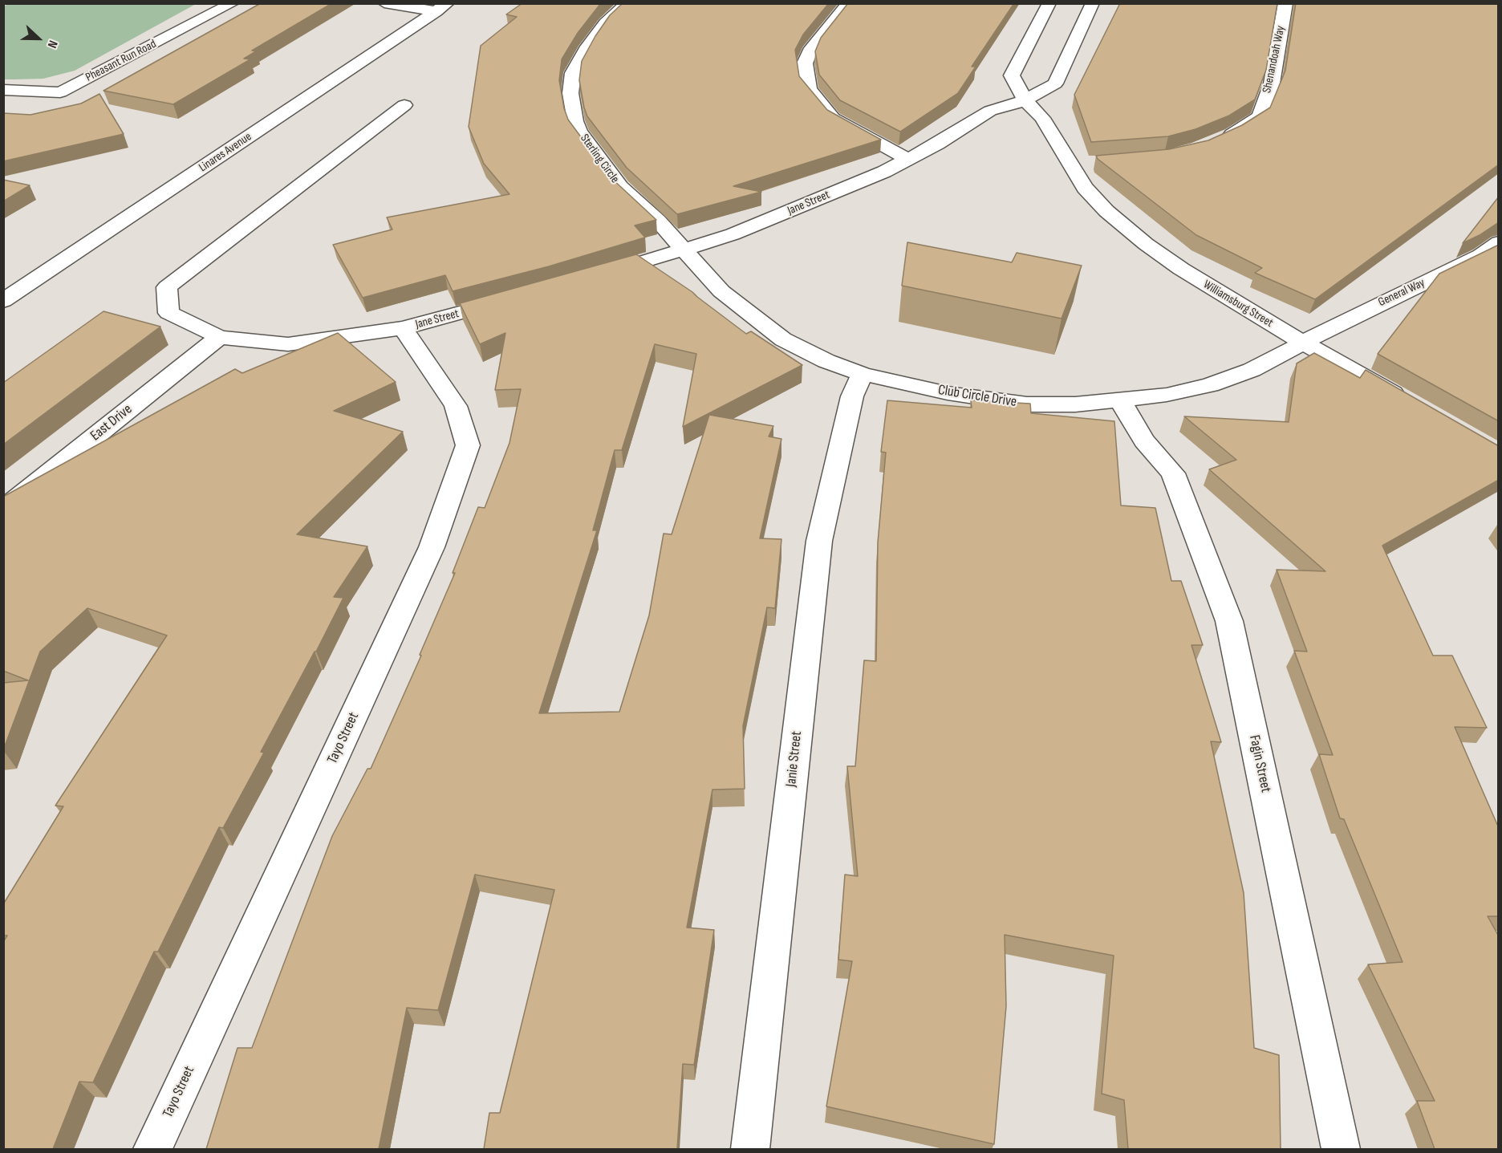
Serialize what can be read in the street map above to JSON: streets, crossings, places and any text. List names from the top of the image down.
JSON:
{
  "streets": {
    "street": [
      "Shenandoah Way",
      "Pheasant Run Road",
      "Linares Avenue",
      "Sterling Circle",
      "Jane Street",
      "General Way",
      "Williamsburg Street",
      "Club Circle Drive",
      "East Drive",
      "Tayo Street",
      "Janie Street",
      "Fagin Street"
    ]
  },
  "crossings": [
    ["Sterling Circle", "Jane Street"],
    ["Sterling Circle", "Club Circle Drive"],
    ["Jane Street", "Williamsburg Street"],
    ["Jane Street", "Club Circle Drive"],
    ["Jane Street", "East Drive"],
    ["Jane Street", "Tayo Street"],
    ["General Way", "Williamsburg Street"],
    ["General Way", "Club Circle Drive"],
    ["Williamsburg Street", "Club Circle Drive"],
    ["Club Circle Drive", "Janie Street"],
    ["Club Circle Drive", "Fagin Street"]
  ],
  "north": "right"
}
